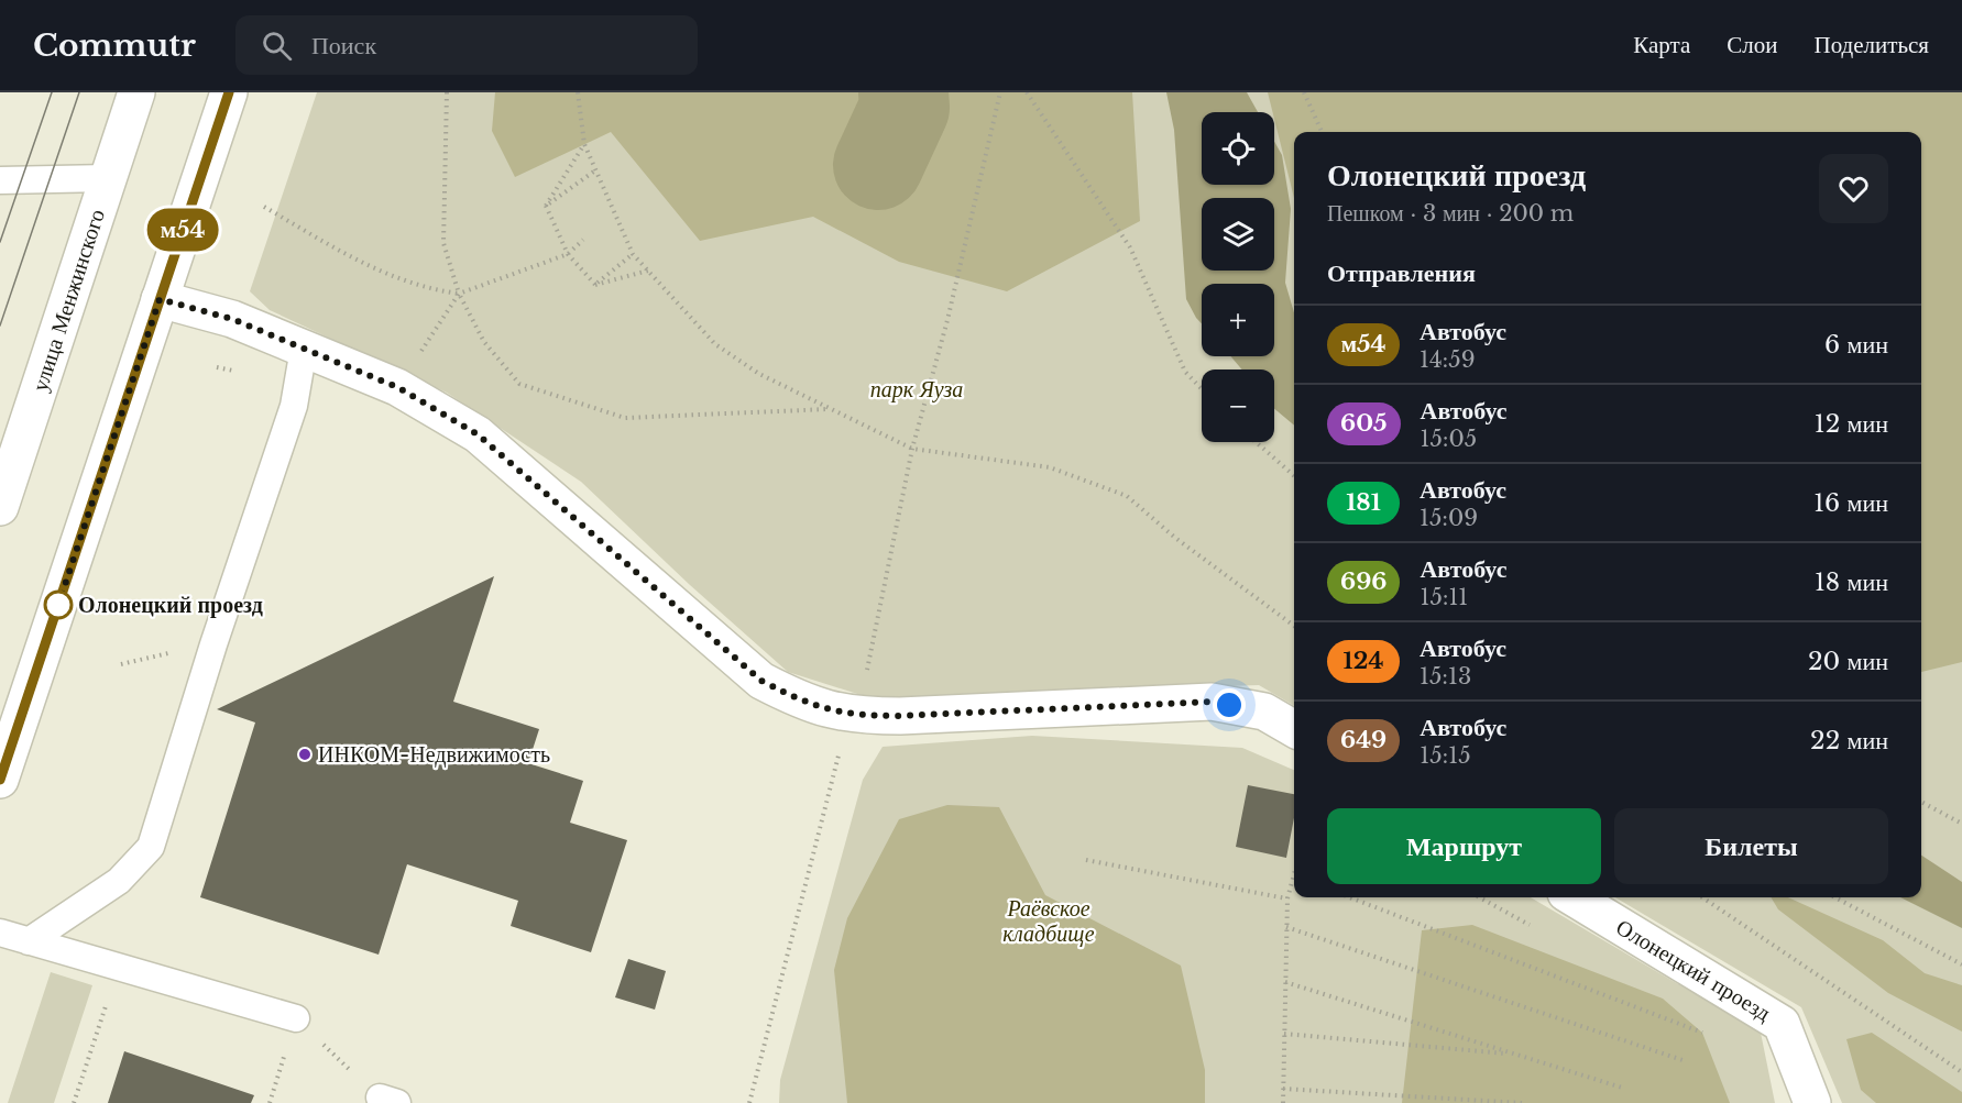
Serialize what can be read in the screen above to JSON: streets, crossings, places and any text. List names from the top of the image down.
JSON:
{
  "streets": {
    "street": ["улица Менжинского", "Олонецкий проезд"]
  },
  "parks": ["парк Яуза", "Раёвское кладбище"],
  "places": ["Олонецкий проезд", "ИНКОМ-Недвижимость"],
  "lines": ["bus line м54"],
  "page": {
    "header": "Commutr",
    "search": "Поиск",
    "nav": ["Карта", "Слои", "Поделиться"],
    "on_map": "м54",
    "map_buttons": ["+", "−"],
    "heading": [
      ["Олонецкий проезд", "Пешком · 3 мин · 200 m"],
      "Отправления"
    ],
    "list": [
      {
        "mark": "м54",
        "name": "Автобус",
        "note": "14:59",
        "value": "6 мин"
      },
      {
        "mark": "605",
        "name": "Автобус",
        "note": "15:05",
        "value": "12 мин"
      },
      {
        "mark": "181",
        "name": "Автобус",
        "note": "15:09",
        "value": "16 мин"
      },
      {
        "mark": "696",
        "name": "Автобус",
        "note": "15:11",
        "value": "18 мин"
      },
      {
        "mark": "124",
        "name": "Автобус",
        "note": "15:13",
        "value": "20 мин"
      },
      {
        "mark": "649",
        "name": "Автобус",
        "note": "15:15",
        "value": "22 мин"
      }
    ],
    "buttons": ["Маршрут", "Билеты"]
  }
}
